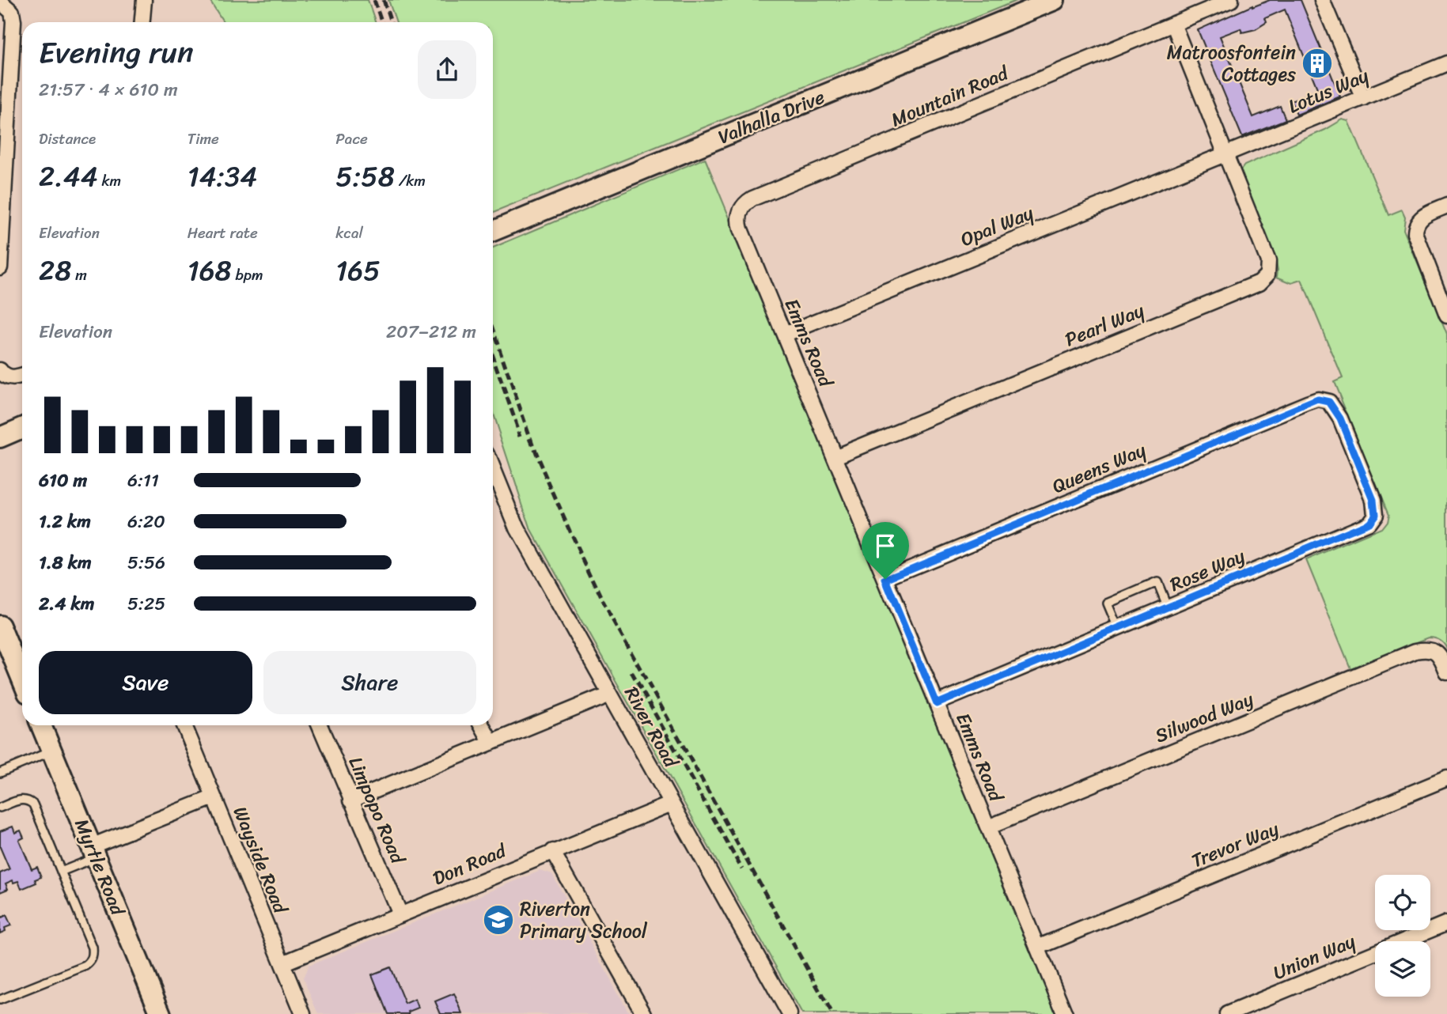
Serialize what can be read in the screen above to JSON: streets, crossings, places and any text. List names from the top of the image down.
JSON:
{
  "streets": {
    "main road": ["Valhalla Drive", "Myrtle Road"],
    "street": [
      "Lotus Way",
      "Mountain Road",
      "Opal Way",
      "Pearl Way",
      "Emms Road",
      "Queens Way",
      "Rose Way",
      "Silwood Way",
      "River Road",
      "Limpopo Road",
      "Trevor Way",
      "Wayside Road",
      "Don Road",
      "Union Way"
    ]
  },
  "crossings": [
    ["Lotus Way", "Opal Way"],
    ["Lotus Way", "Pearl Way"],
    ["Mountain Road", "Emms Road"],
    ["Opal Way", "Pearl Way"],
    ["Opal Way", "Emms Road"],
    ["Pearl Way", "Emms Road"],
    ["Emms Road", "Queens Way"],
    ["Emms Road", "Rose Way"],
    ["Emms Road", "Silwood Way"],
    ["Emms Road", "Trevor Way"],
    ["Queens Way", "Rose Way"],
    ["River Road", "Don Road"],
    ["Limpopo Road", "Don Road"],
    ["Wayside Road", "Don Road"]
  ],
  "places": {
    "building": ["Matroosfontein Cottages"],
    "school or university": ["Riverton Primary School"]
  },
  "page": {
    "heading": ["Evening run", "21:57 · 4 × 610 m"],
    "stats": [
      ["Distance", "2.44 km"],
      ["Time", "14:34"],
      ["Pace", "5:58 /km"],
      ["Elevation", "28 m"],
      ["Heart rate", "168 bpm"],
      ["kcal", "165"]
    ],
    "chart": ["Elevation", "207–212 m"],
    "list": [
      {
        "name": "610 m",
        "note": "6:11"
      },
      {
        "name": "1.2 km",
        "note": "6:20"
      },
      {
        "name": "1.8 km",
        "note": "5:56"
      },
      {
        "name": "2.4 km",
        "note": "5:25"
      }
    ],
    "buttons": ["Save", "Share"]
  }
}
